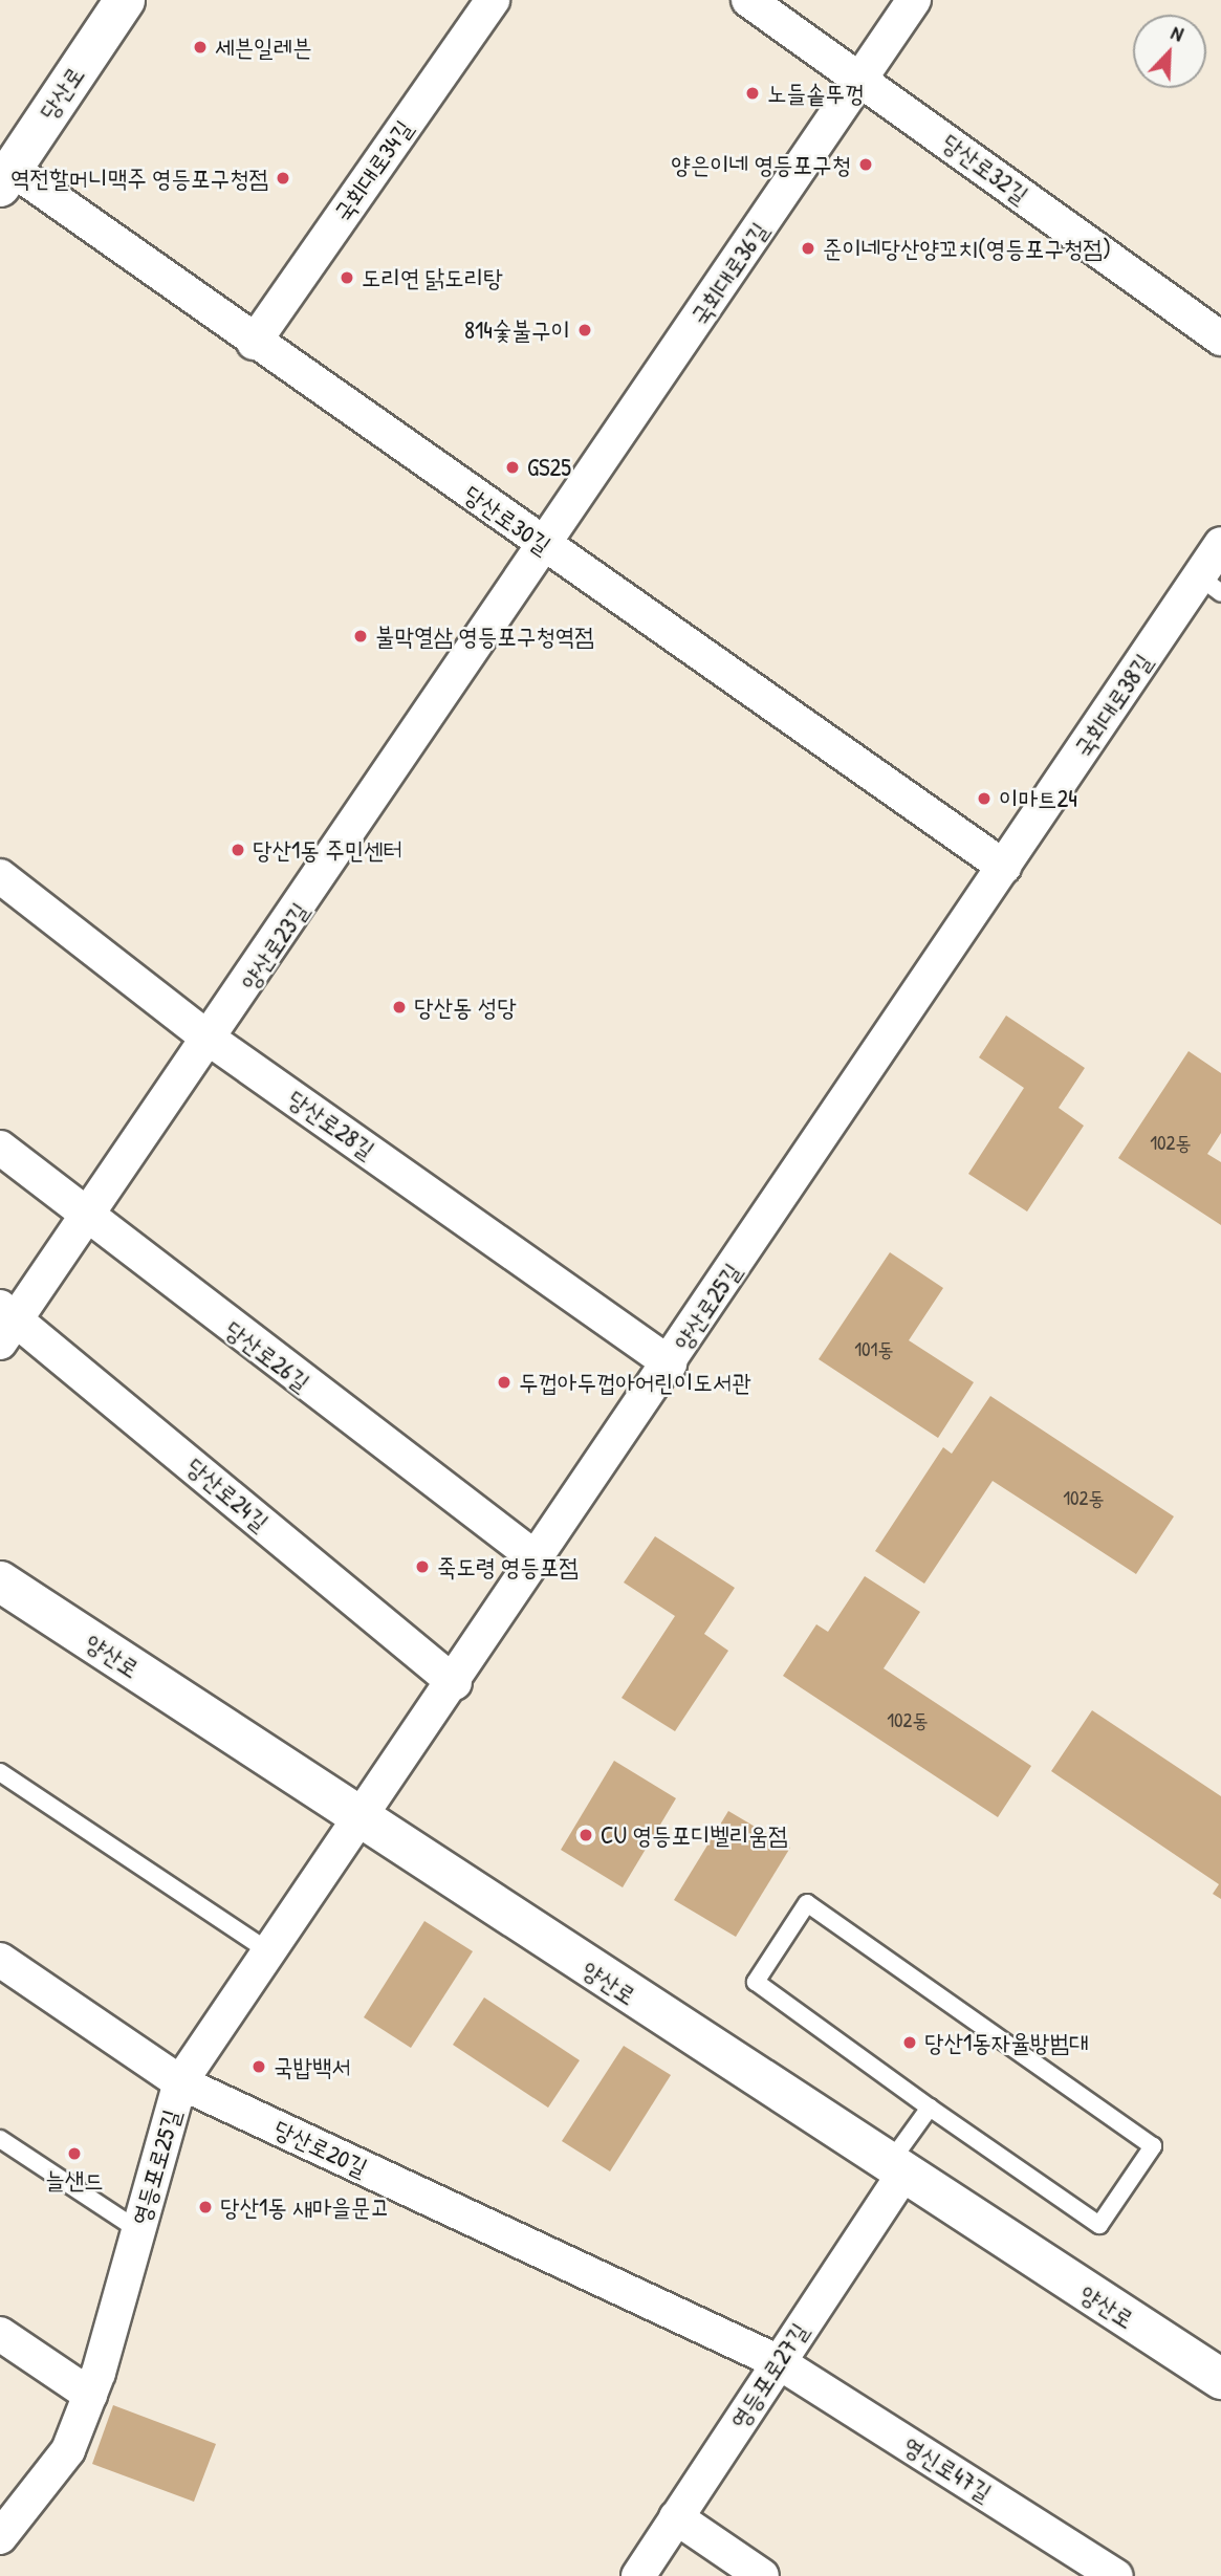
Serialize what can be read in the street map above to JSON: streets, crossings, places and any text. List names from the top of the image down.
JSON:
{
  "streets": {
    "street": [
      "당산로",
      "당산로32길",
      "국회대로34길",
      "국회대로36길",
      "당산로30길",
      "국회대로38길",
      "양산로23길",
      "당산로28길",
      "양산로25길",
      "당산로26길",
      "당산로24길",
      "양산로",
      "당산로20길",
      "영등포로25길",
      "영등포로27길",
      "영신로47길"
    ]
  },
  "crossings": [
    ["당산로", "당산로30길"],
    ["당산로32길", "국회대로36길"],
    ["국회대로34길", "당산로30길"],
    ["국회대로36길", "당산로30길"],
    ["국회대로36길", "양산로23길"],
    ["당산로30길", "국회대로38길"],
    ["당산로30길", "양산로23길"],
    ["당산로30길", "양산로25길"],
    ["국회대로38길", "양산로25길"],
    ["양산로23길", "당산로28길"],
    ["양산로23길", "당산로26길"],
    ["양산로23길", "당산로24길"],
    ["당산로28길", "양산로25길"],
    ["양산로25길", "당산로26길"],
    ["양산로25길", "당산로24길"],
    ["양산로25길", "양산로"],
    ["양산로25길", "영등포로25길"],
    ["양산로", "영등포로25길"],
    ["양산로", "영등포로27길"],
    ["당산로20길", "영등포로25길"],
    ["당산로20길", "영등포로27길"],
    ["당산로20길", "영신로47길"],
    ["영등포로27길", "영신로47길"]
  ],
  "places": [
    "세븐일레븐",
    "노들솥뚜껑",
    "양은이네 영등포구청",
    "역전할머니맥주 영등포구청점",
    "준이네당산양꼬치(영등포구청점)",
    "도리연 닭도리탕",
    "814숯불구이",
    "GS25",
    "불막열삼 영등포구청역점",
    "이마트24",
    "당산1동 주민센터",
    "당산동 성당",
    "두껍아두껍아어린이도서관",
    "죽도령 영등포점",
    "CU 영등포디벨리움점",
    "당산1동자율방범대",
    "국밥백서",
    "늘샌드",
    "당산1동 새마을문고"
  ],
  "house_numbers": [
    "102동",
    "101동",
    "102동",
    "102동"
  ],
  "north": "top right"
}
